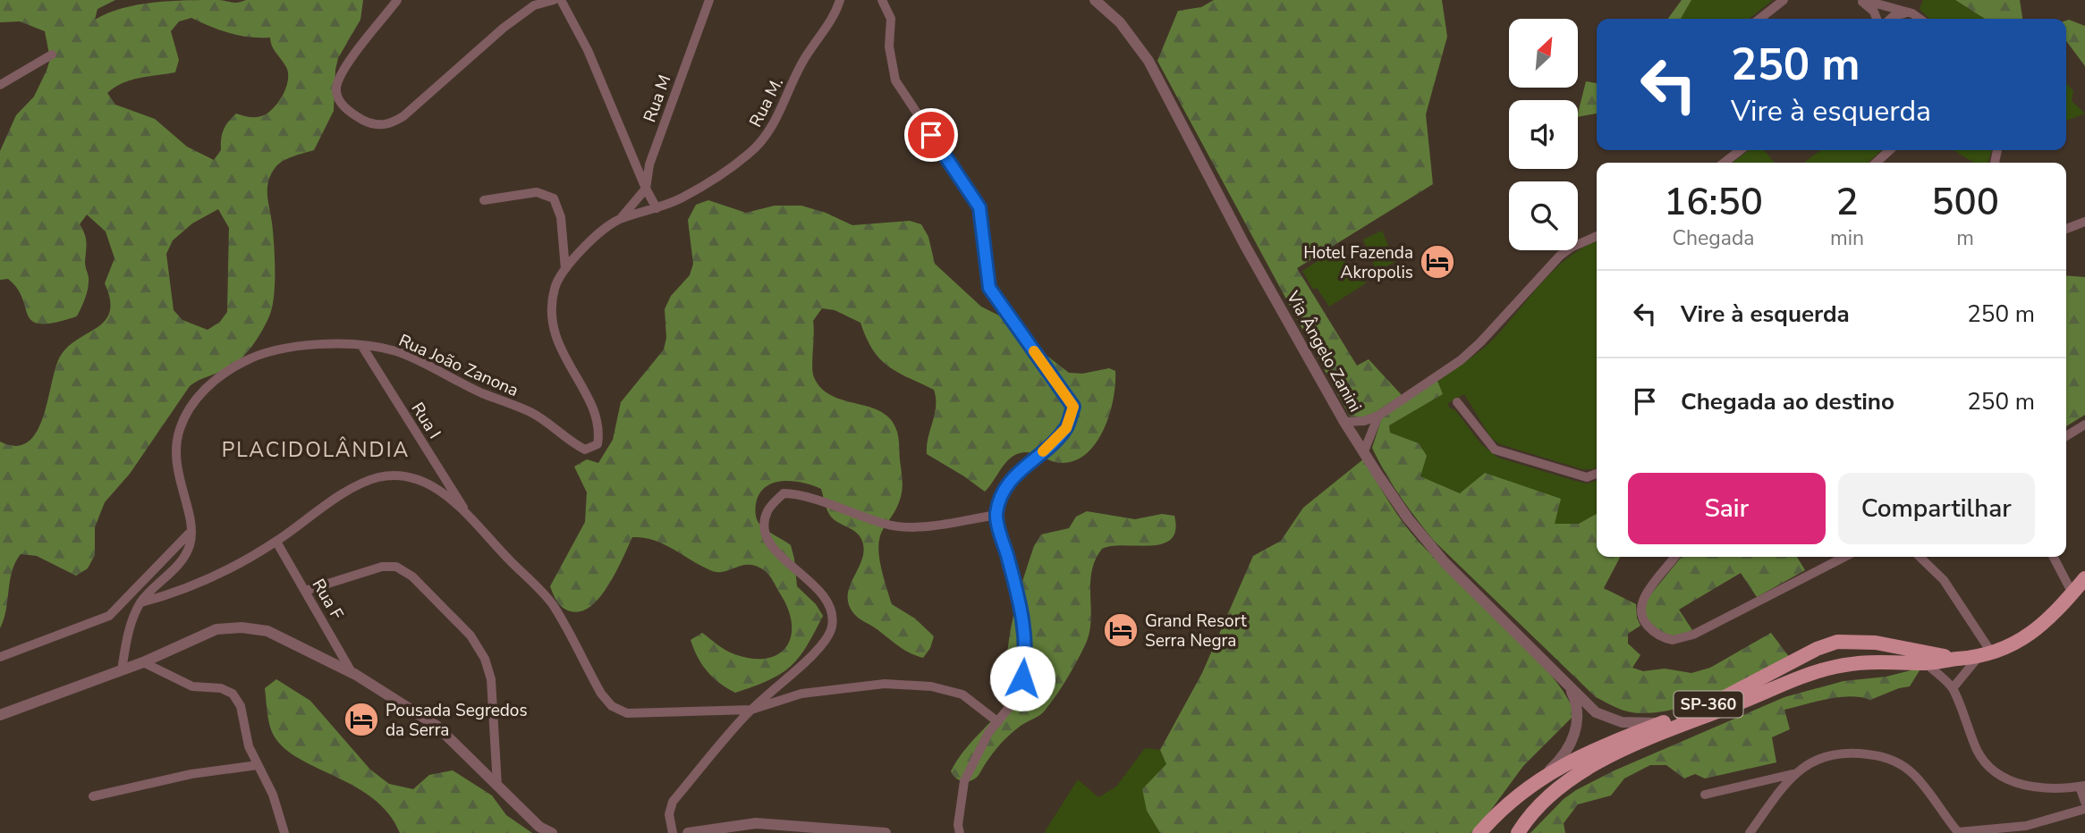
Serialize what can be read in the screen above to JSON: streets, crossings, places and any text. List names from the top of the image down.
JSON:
{
  "streets": {
    "main road": ["SP-360"],
    "street": [
      "Rua M",
      "Rua M.",
      "Via Ângelo Zanini",
      "Rua João Zanona",
      "Rua I",
      "Rua F"
    ]
  },
  "crossings": [
    ["Rua M.", "Rua João Zanona"],
    ["Via Ângelo Zanini", "SP-360"],
    ["Rua João Zanona", "Rua I"]
  ],
  "districts": ["PLACIDOLÂNDIA"],
  "places": {
    "hotel": ["Hotel Fazenda Akropolis", "Grand Resort Serra Negra", "Pousada Segredos da Serra"]
  },
  "north": "top right",
  "page": {
    "turn": ["250 m", "Vire à esquerda"],
    "eta": [
      "16:50",
      "Chegada",
      "2",
      "min",
      "500",
      "m"
    ],
    "list": [
      {
        "name": "Vire à esquerda",
        "value": "250 m"
      },
      {
        "name": "Chegada ao destino",
        "value": "250 m"
      }
    ],
    "buttons": ["Sair", "Compartilhar"]
  }
}
